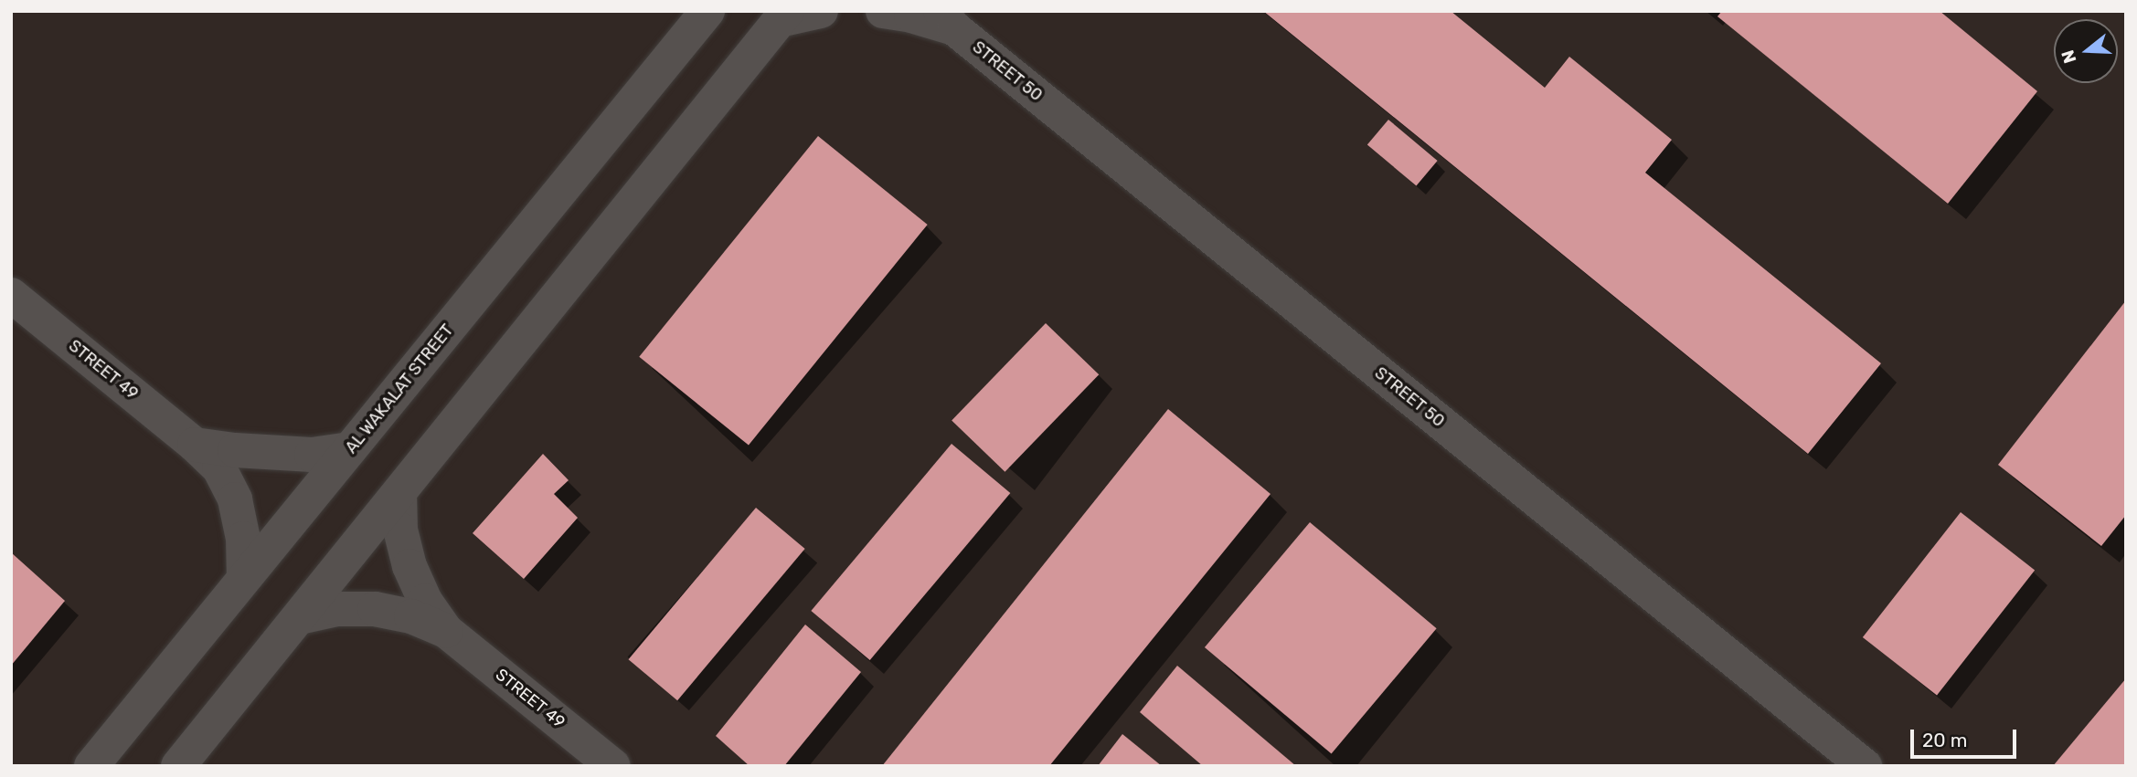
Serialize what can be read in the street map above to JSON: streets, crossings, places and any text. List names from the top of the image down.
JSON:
{
  "streets": {
    "street": ["STREET 50", "STREET 49", "AL WAKALAT STREET"]
  },
  "crossings": [
    ["STREET 49", "AL WAKALAT STREET"]
  ],
  "scale_bar": "20 m",
  "north": "left"
}
